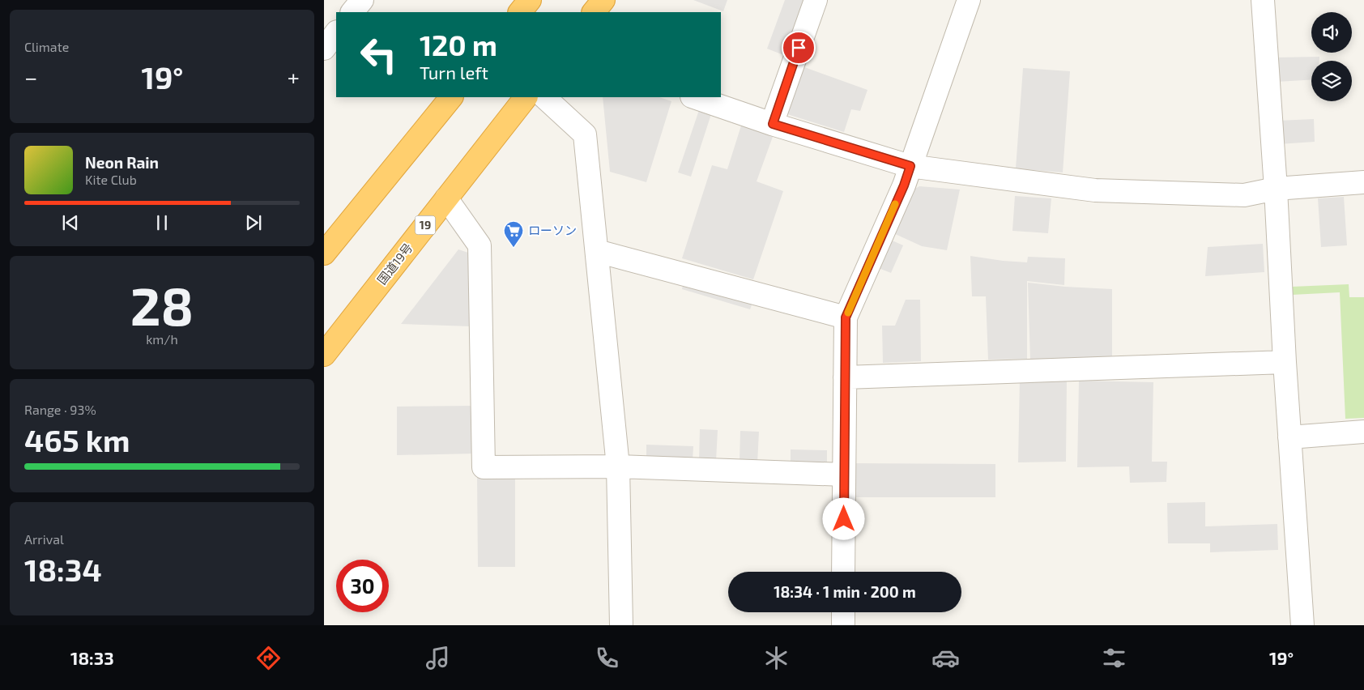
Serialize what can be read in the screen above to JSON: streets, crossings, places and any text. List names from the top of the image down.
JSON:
{
  "streets": {
    "highway": ["19", "国道19号"]
  },
  "places": {
    "supermarket": ["ローソン"]
  },
  "page": {
    "tile": [
      "Climate",
      ["28", "km/h"],
      ["Range · 93%", "465 km"],
      ["Arrival", "18:34"]
    ],
    "turn": ["120 m", "Turn left"],
    "heat": ["−", "19°", "+"],
    "song": ["Neon Rain", "Kite Club"],
    "limit": "30",
    "trip": "18:34 · 1 min · 200 m",
    "tabs": ["18:33", "19°"]
  }
}
